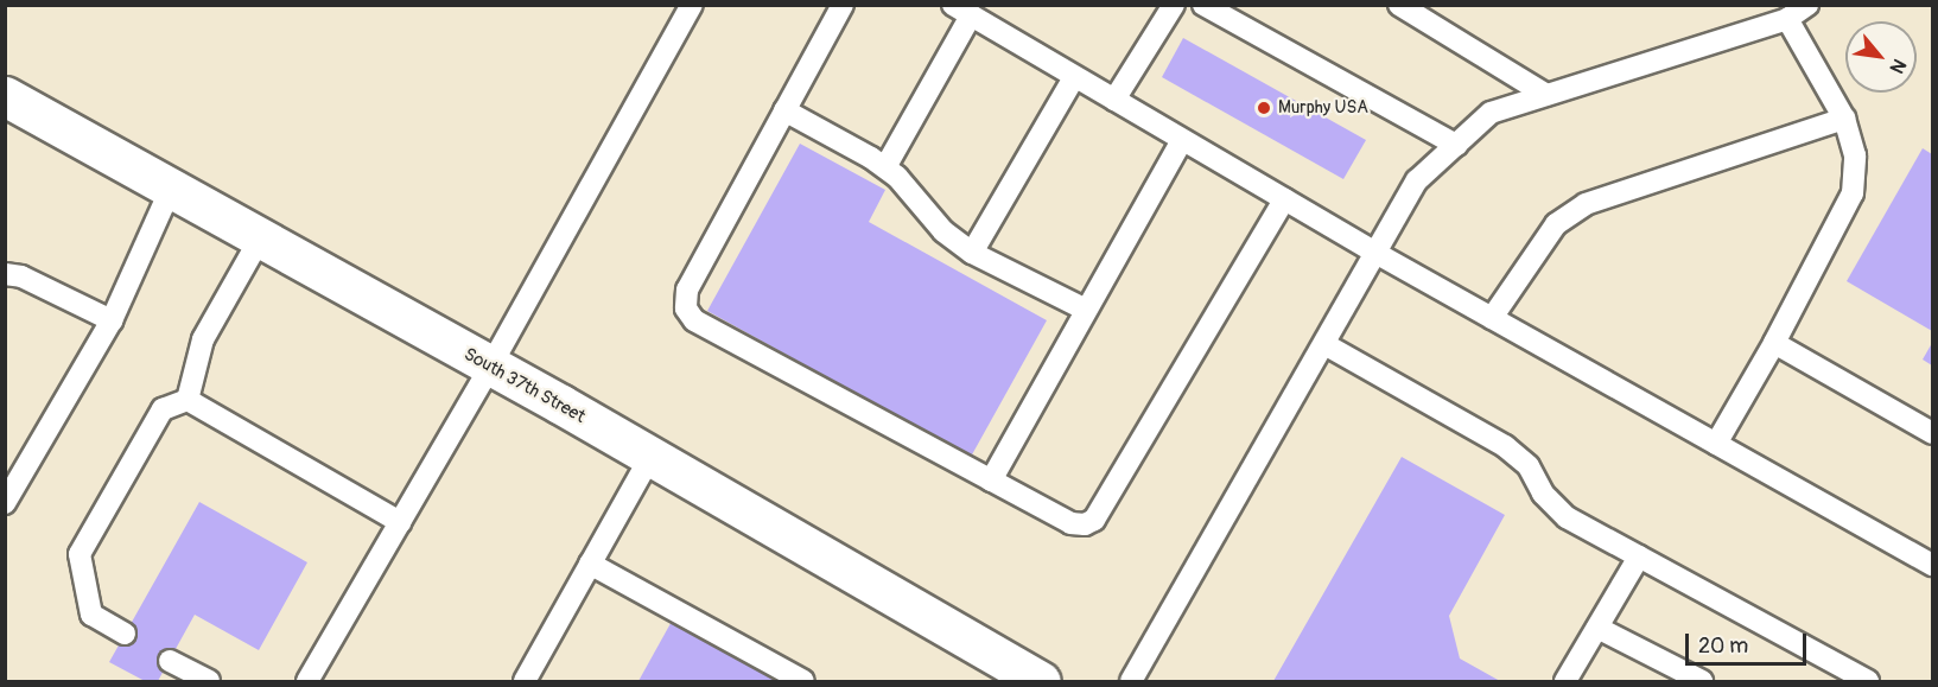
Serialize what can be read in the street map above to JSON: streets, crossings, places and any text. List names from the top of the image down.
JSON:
{
  "streets": {
    "street": ["South 37th Street"]
  },
  "places": ["Murphy USA"],
  "scale_bar": "20 m",
  "north": "bottom right"
}
